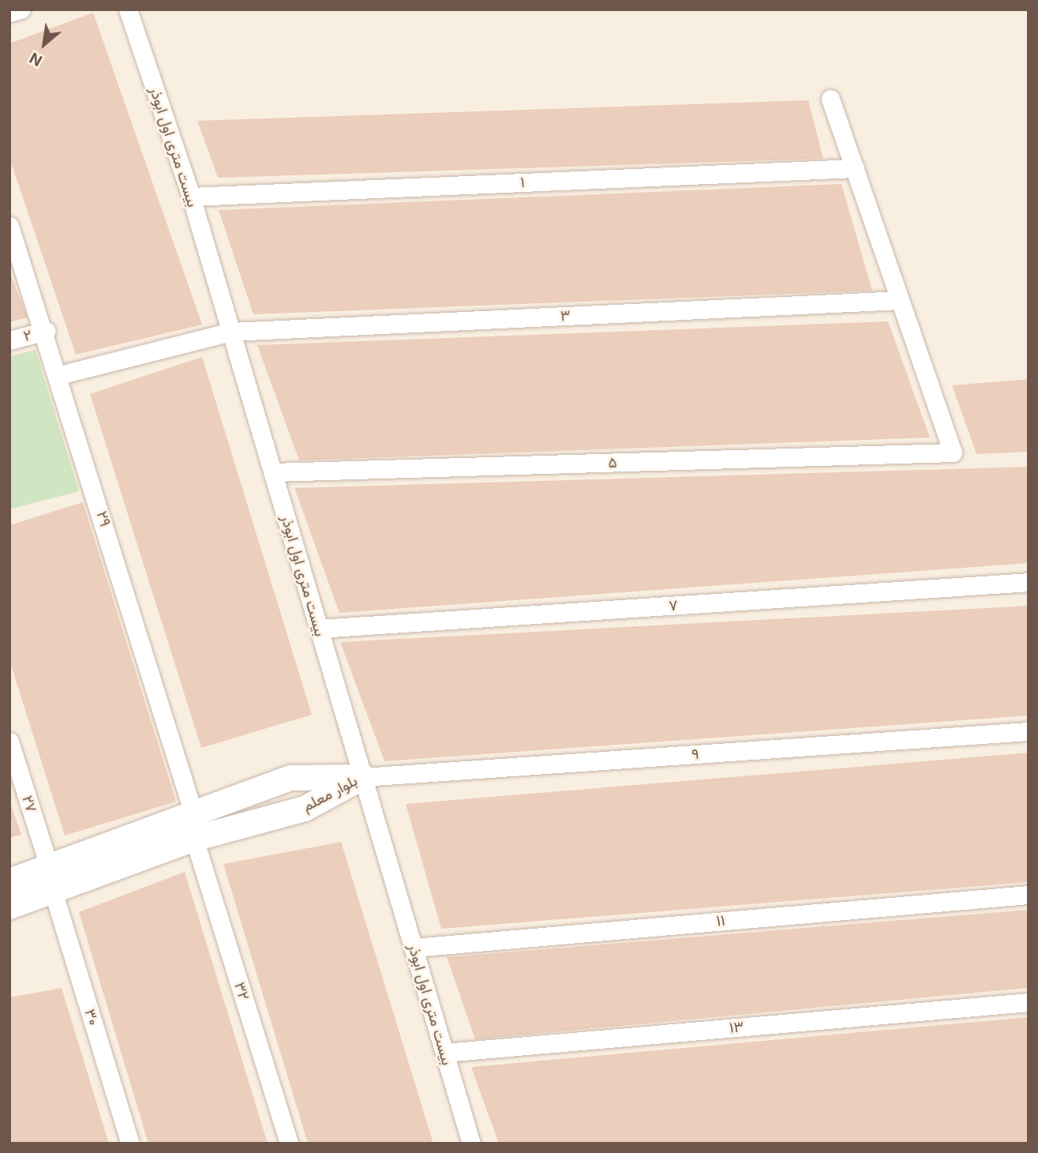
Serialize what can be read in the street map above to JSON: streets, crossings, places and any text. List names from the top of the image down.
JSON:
{
  "streets": {
    "street": [
      "بیست متری اول ابوذر",
      "۱",
      "۳",
      "۲",
      "۵",
      "۲۹",
      "۷",
      "۹",
      "بلوار معلم",
      "۲۷",
      "۱۱",
      "۳۲",
      "۳۰",
      "۱۳"
    ]
  },
  "crossings": [
    ["بیست متری اول ابوذر", "۱"],
    ["بیست متری اول ابوذر", "۳"],
    ["بیست متری اول ابوذر", "۵"],
    ["بیست متری اول ابوذر", "۷"],
    ["بیست متری اول ابوذر", "۹"],
    ["بیست متری اول ابوذر", "بلوار معلم"],
    ["بیست متری اول ابوذر", "۱۱"],
    ["بیست متری اول ابوذر", "۱۳"],
    ["۳", "۵"],
    ["۳", "۲۹"],
    ["۲", "۲۹"],
    ["۲۹", "بلوار معلم"],
    ["۹", "بلوار معلم"],
    ["بلوار معلم", "۲۷"],
    ["بلوار معلم", "۳۲"],
    ["بلوار معلم", "۳۰"]
  ],
  "north": "bottom left"
}
